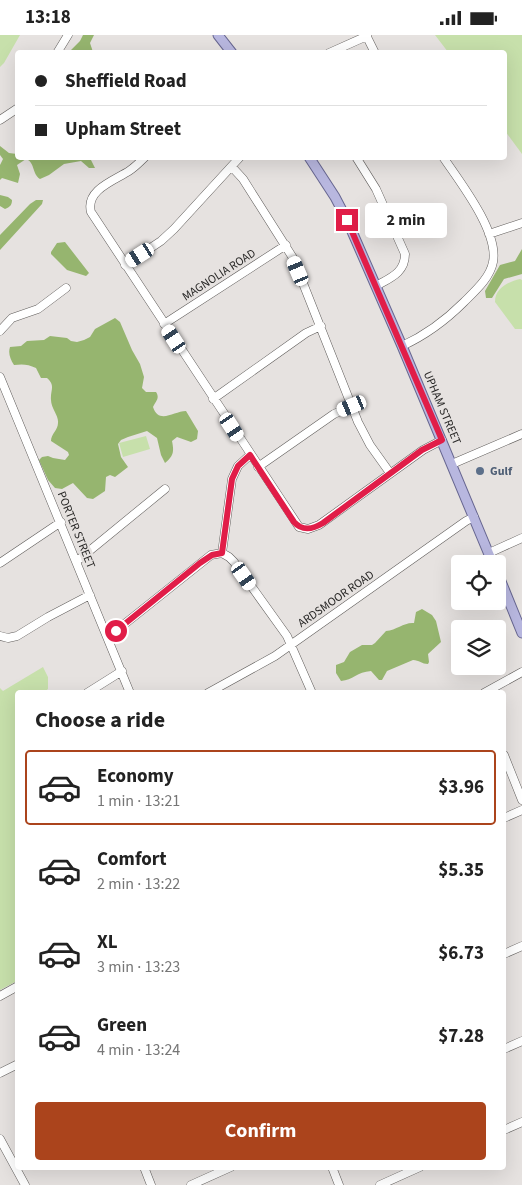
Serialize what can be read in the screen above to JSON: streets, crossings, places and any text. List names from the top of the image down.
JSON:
{
  "streets": {
    "main road": ["UPHAM STREET"],
    "street": ["MAGNOLIA ROAD", "PORTER STREET", "ARDSMOOR ROAD"]
  },
  "crossings": [
    ["UPHAM STREET", "ARDSMOOR ROAD"]
  ],
  "places": ["Gulf"],
  "page": {
    "status": "13:18",
    "banner": ["Sheffield Road", "Upham Street"],
    "bubble": "2 min",
    "heading": "Choose a ride",
    "list": [
      {
        "name": "Economy",
        "note": "1 min · 13:21",
        "value": "$3.96"
      },
      {
        "name": "Comfort",
        "note": "2 min · 13:22",
        "value": "$5.35"
      },
      {
        "name": "XL",
        "note": "3 min · 13:23",
        "value": "$6.73"
      },
      {
        "name": "Green",
        "note": "4 min · 13:24",
        "value": "$7.28"
      }
    ],
    "buttons": "Confirm"
  }
}
